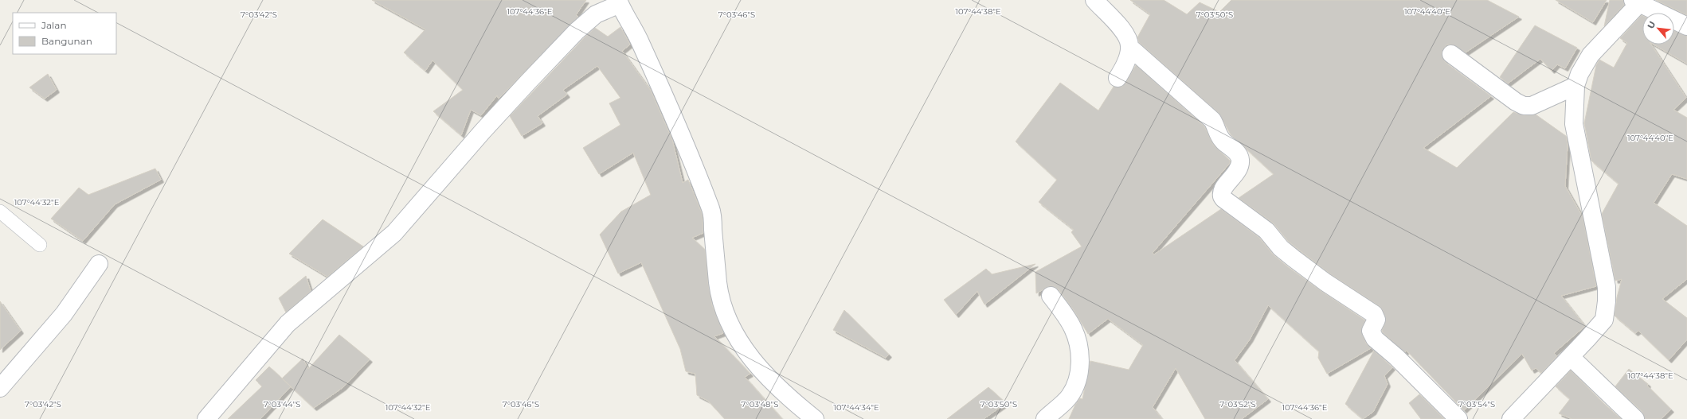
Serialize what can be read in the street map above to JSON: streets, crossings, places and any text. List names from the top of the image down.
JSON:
{
  "legend": ["Jalan", "Bangunan"],
  "north": "top left",
  "coordinates": [
    "107°44'36\"E",
    "107°44'38\"E",
    "107°44'40\"E",
    "7°03'42\"S",
    "7°03'46\"S",
    "7°03'50\"S",
    "107°44'32\"E",
    "7°03'44\"S",
    "7°03'48\"S",
    "7°03'52\"S",
    "7°03'54\"S",
    "107°44'34\"E"
  ]
}
